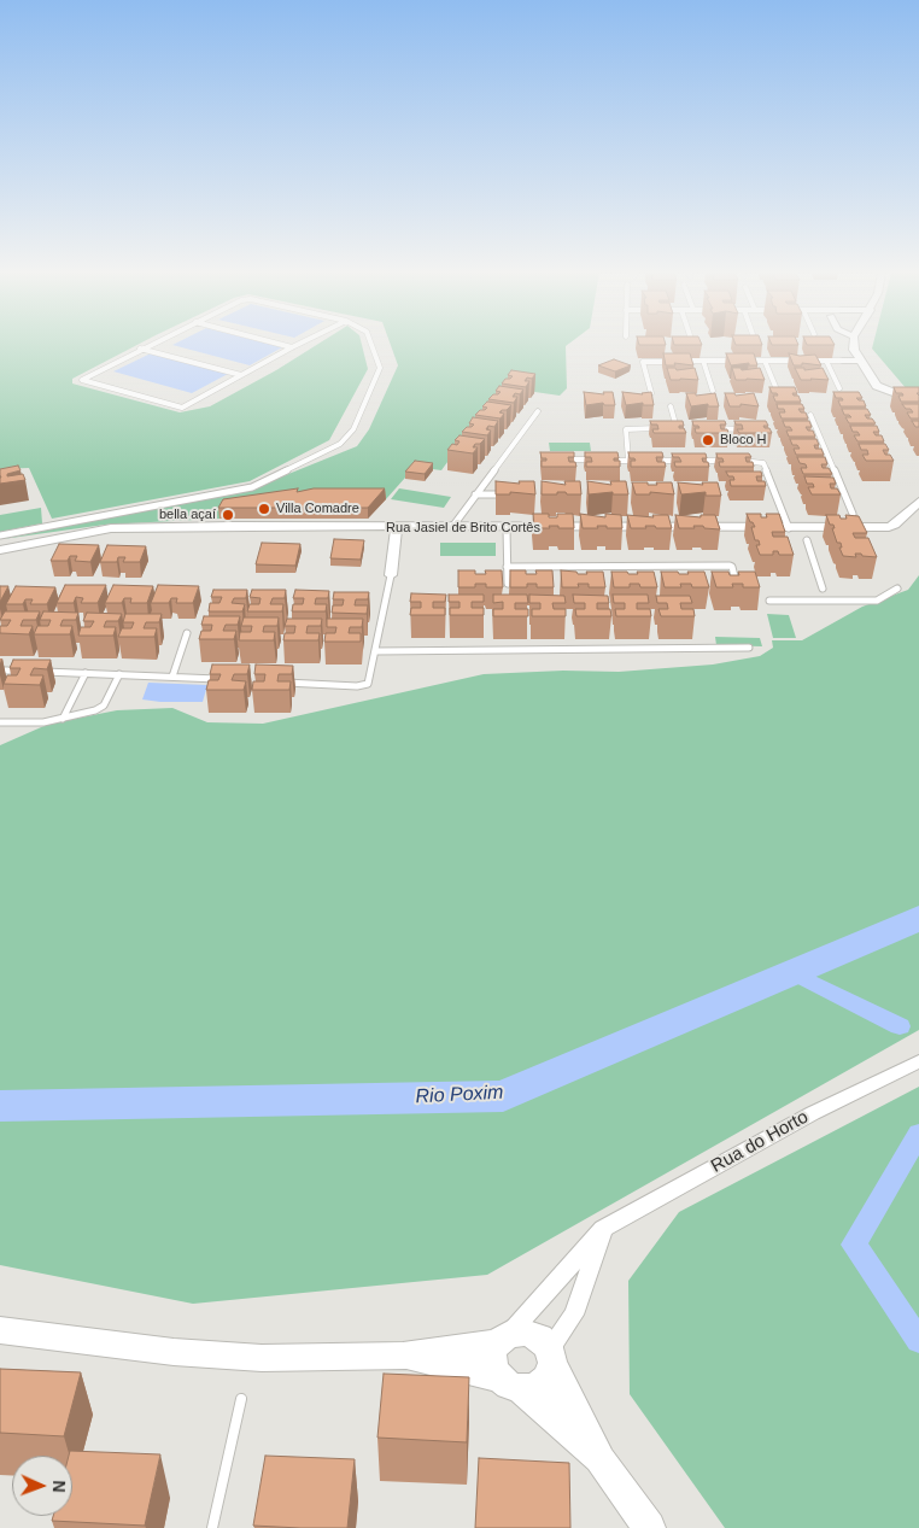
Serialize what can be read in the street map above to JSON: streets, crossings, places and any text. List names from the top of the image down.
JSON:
{
  "streets": {
    "street": ["Rua Jasiel de Brito Cortês", "Rua do Horto"]
  },
  "water": ["Rio Poxim"],
  "places": ["Bloco H", "Villa Comadre", "bella açaí"],
  "north": "right"
}
